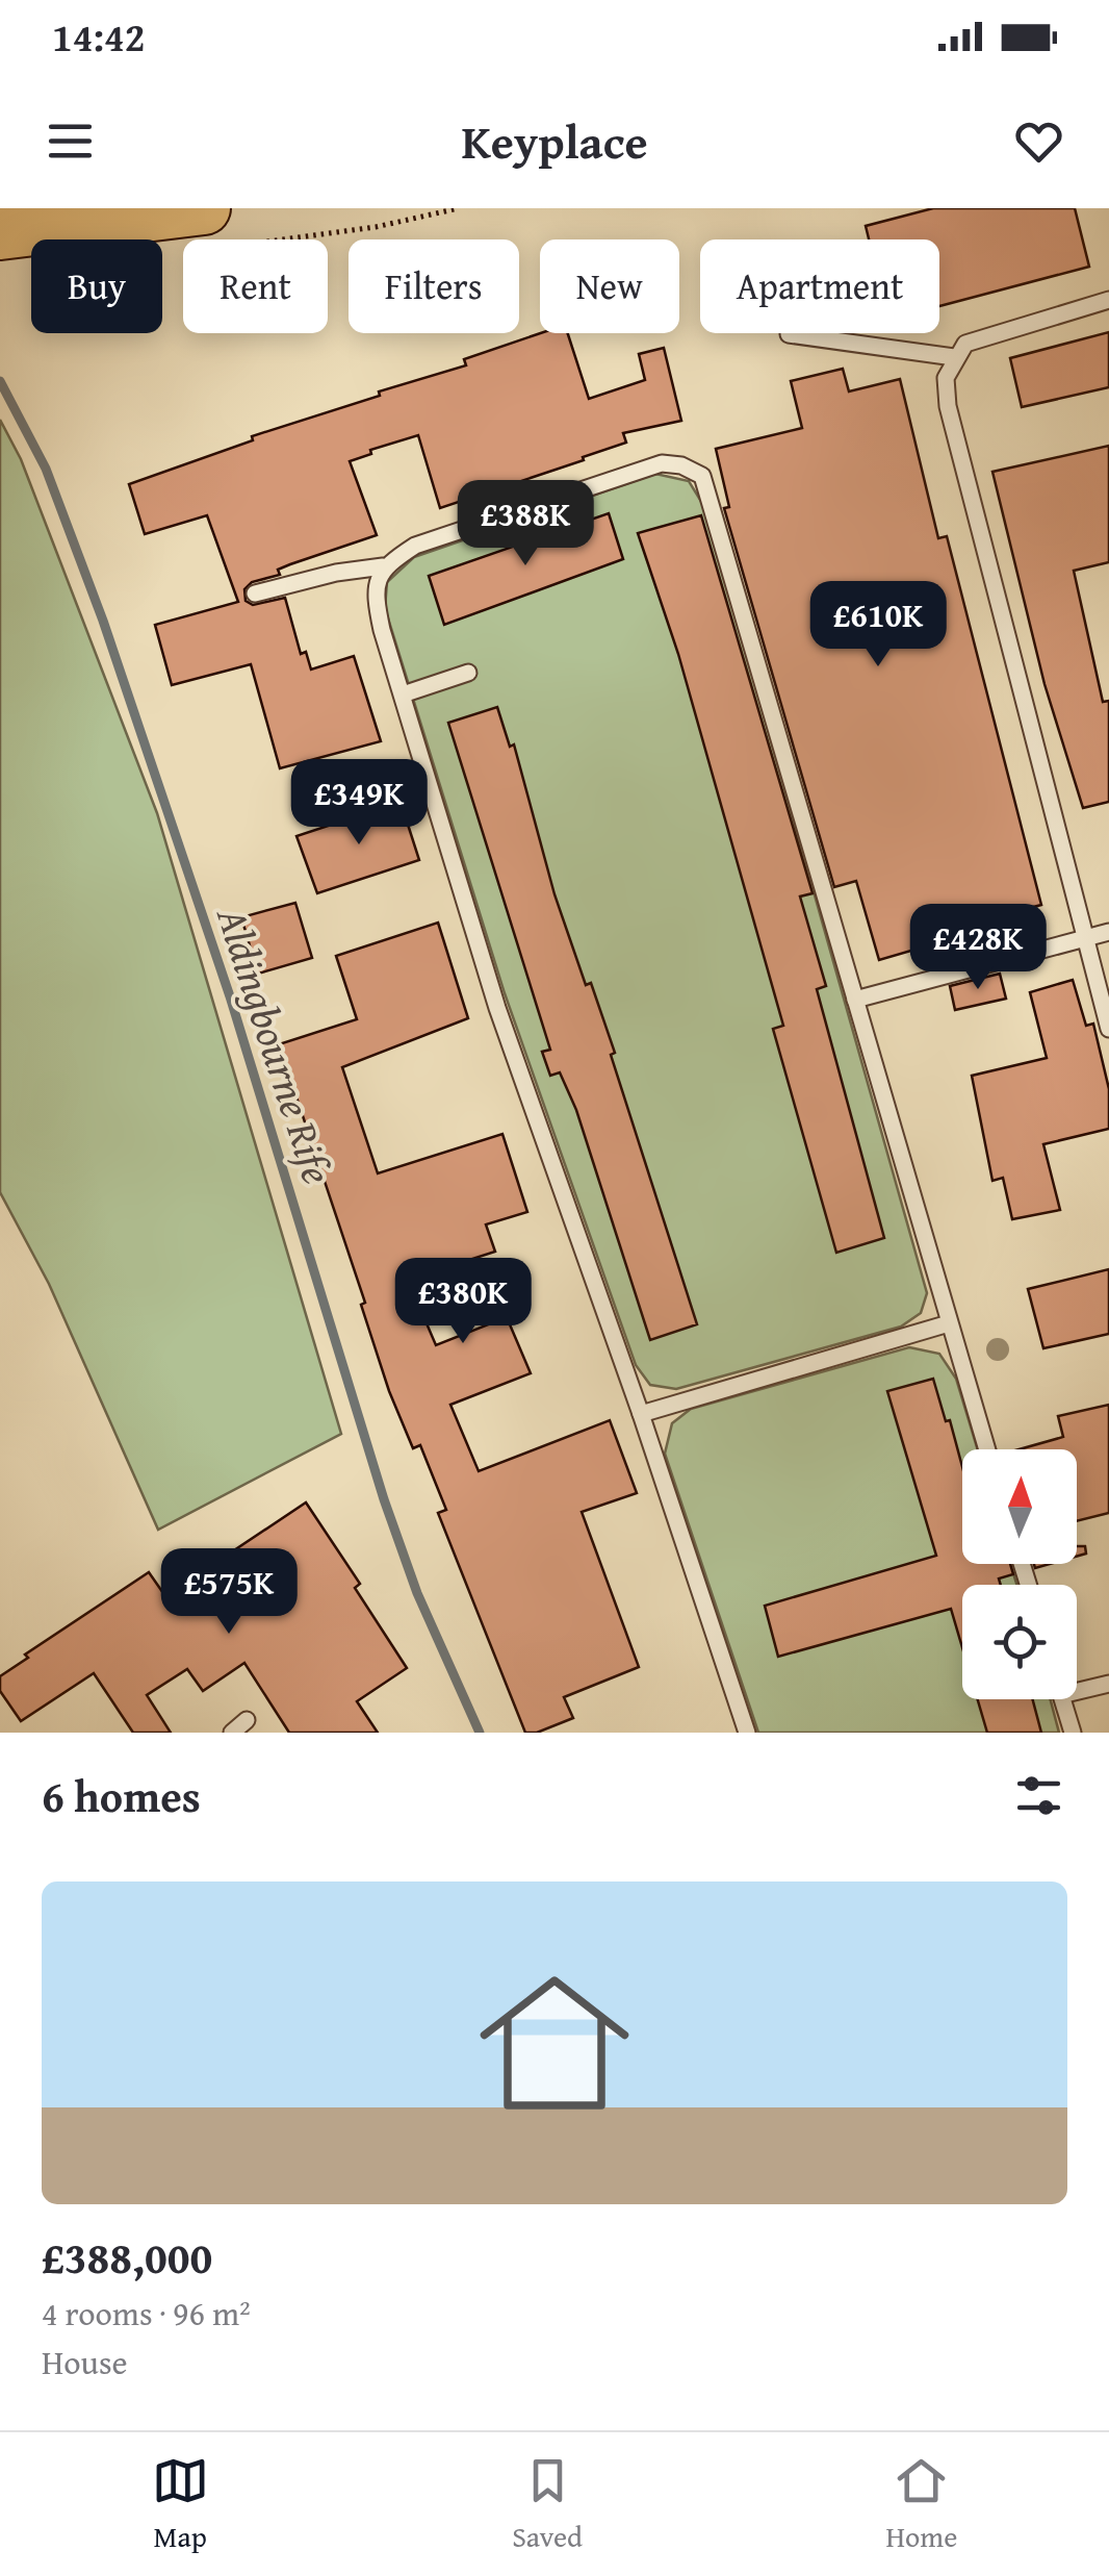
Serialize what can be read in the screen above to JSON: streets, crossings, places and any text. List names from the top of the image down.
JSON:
{
  "water": ["Aldingbourne Rife"],
  "north": "top",
  "page": {
    "status": "14:42",
    "header": "Keyplace",
    "chip": [
      "Buy",
      "Rent",
      "Filters",
      "New",
      "Apartment"
    ],
    "price": [
      "£388K",
      "£610K",
      "£349K",
      "£428K",
      "£380K",
      "£575K"
    ],
    "heading": "6 homes",
    "list": [
      {
        "name": "£388,000",
        "note": "4 rooms · 96 m² · House"
      }
    ],
    "tabs": ["Map", "Saved", "Home"]
  }
}
